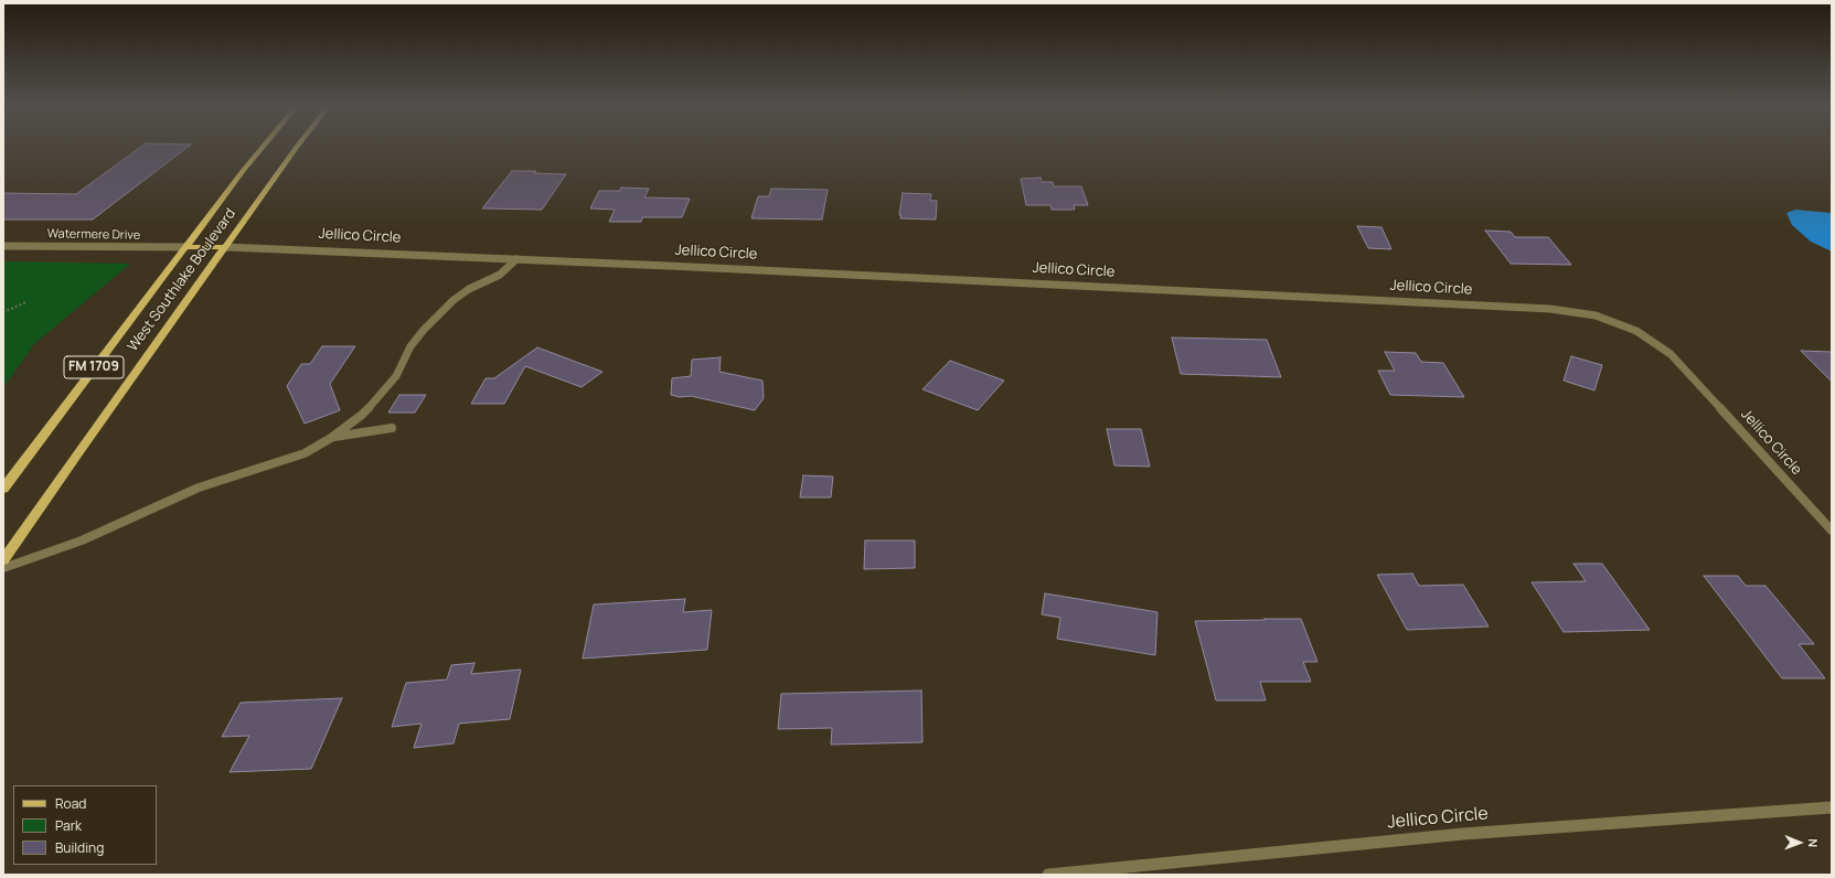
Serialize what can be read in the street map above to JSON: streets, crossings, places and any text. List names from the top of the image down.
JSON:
{
  "streets": {
    "main road": ["West Southlake Boulevard", "FM 1709"],
    "street": ["Watermere Drive", "Jellico Circle"]
  },
  "crossings": [
    ["Watermere Drive", "West Southlake Boulevard"],
    ["Jellico Circle", "West Southlake Boulevard"]
  ],
  "legend": ["Road", "Park", "Building"],
  "north": "right"
}
